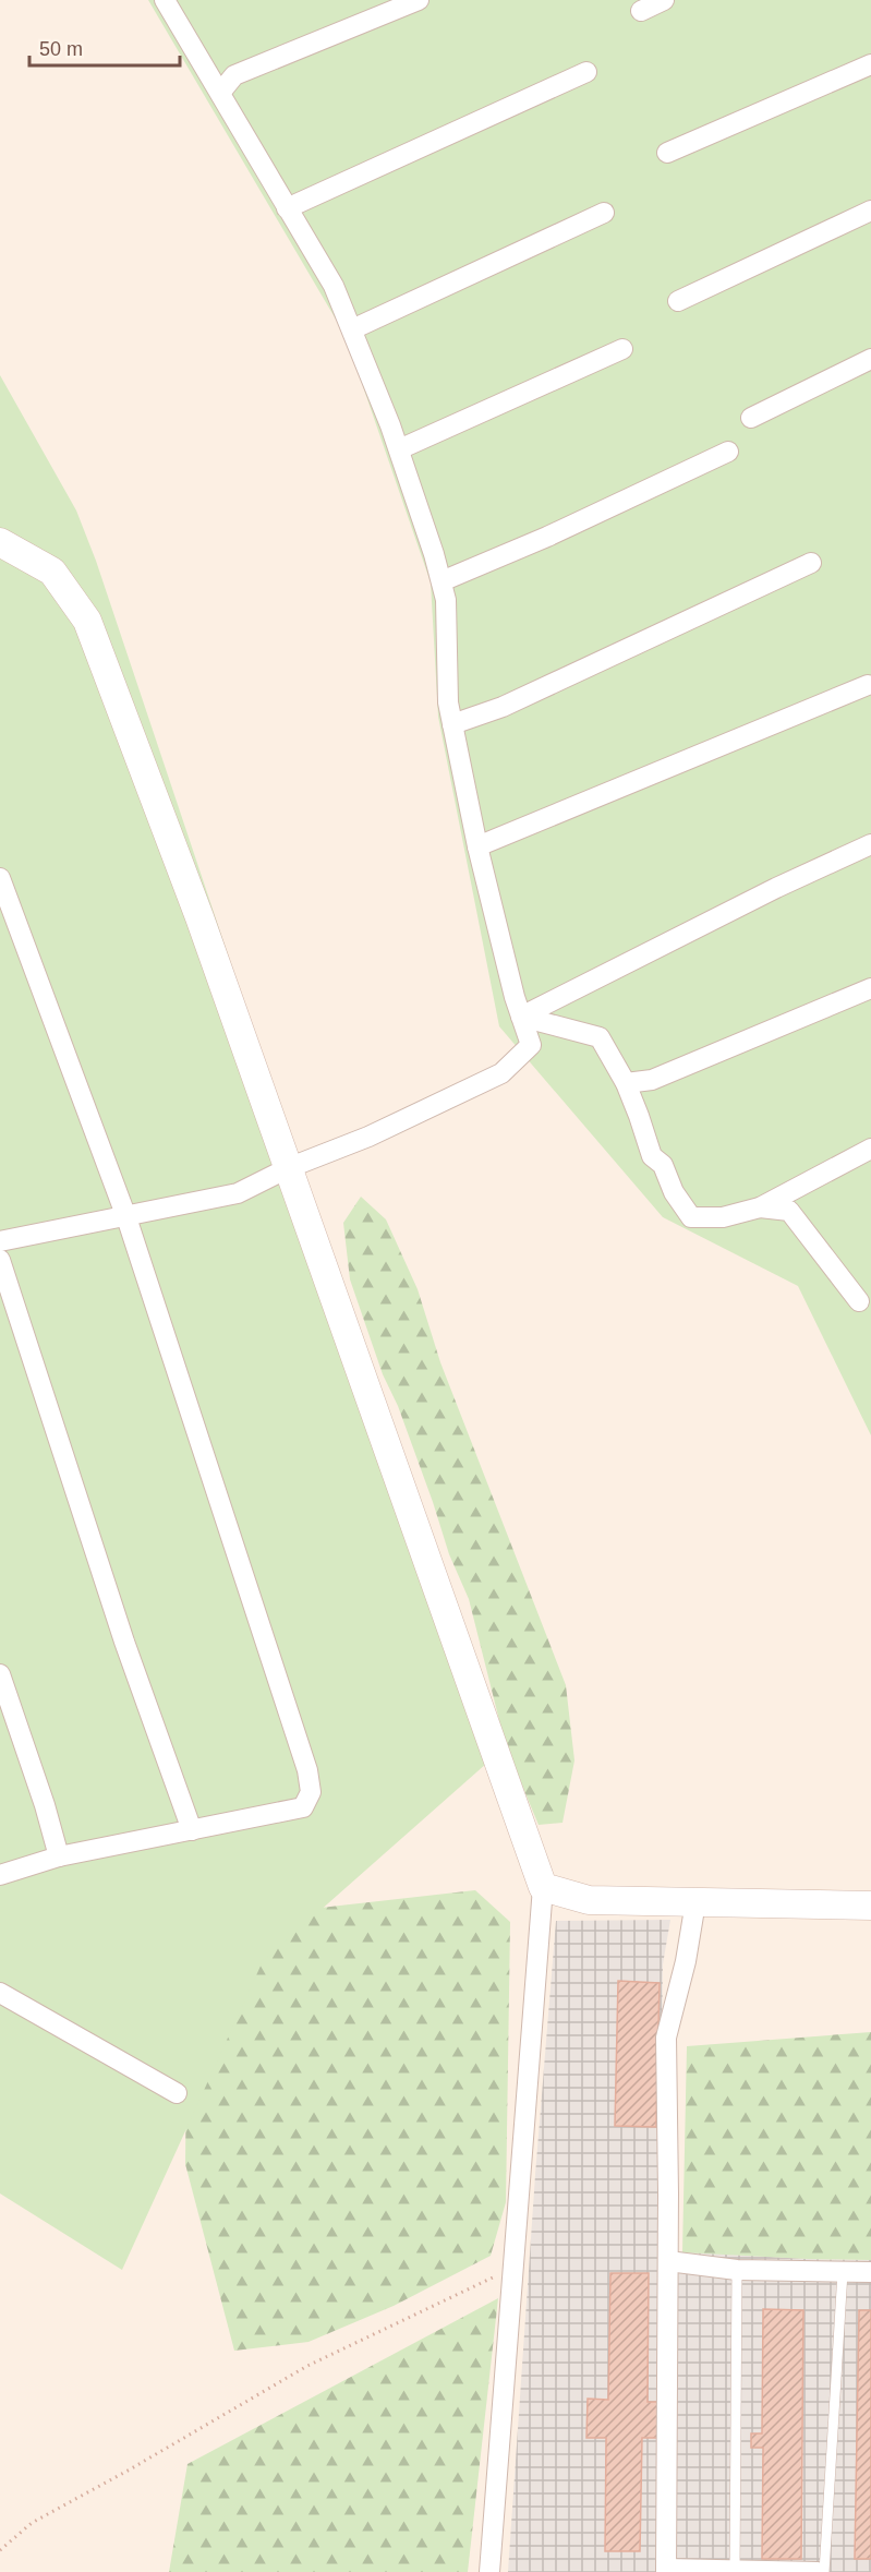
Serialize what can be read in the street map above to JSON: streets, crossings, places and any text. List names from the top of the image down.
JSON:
{
  "scale_bar": "50 m"
}
